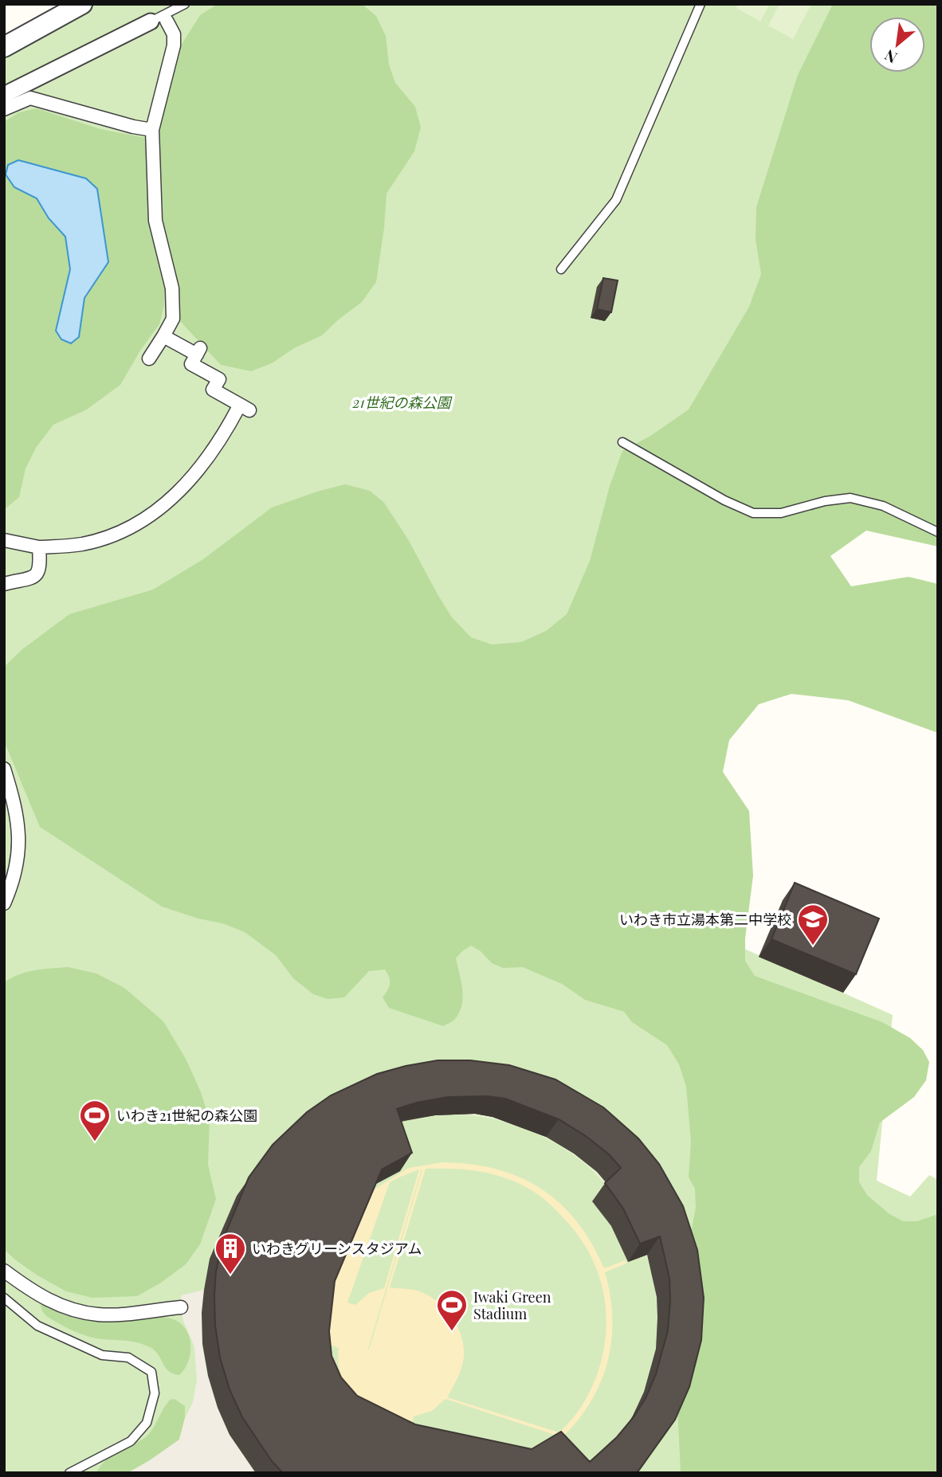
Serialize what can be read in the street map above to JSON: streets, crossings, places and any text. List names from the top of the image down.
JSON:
{
  "parks": ["21世紀の森公園"],
  "places": {
    "school or university": ["いわき市立湯本第二中学校"],
    "sports": ["いわき21世紀の森公園", "Iwaki Green Stadium"],
    "building": ["いわきグリーンスタジアム"]
  },
  "north": "bottom left"
}
